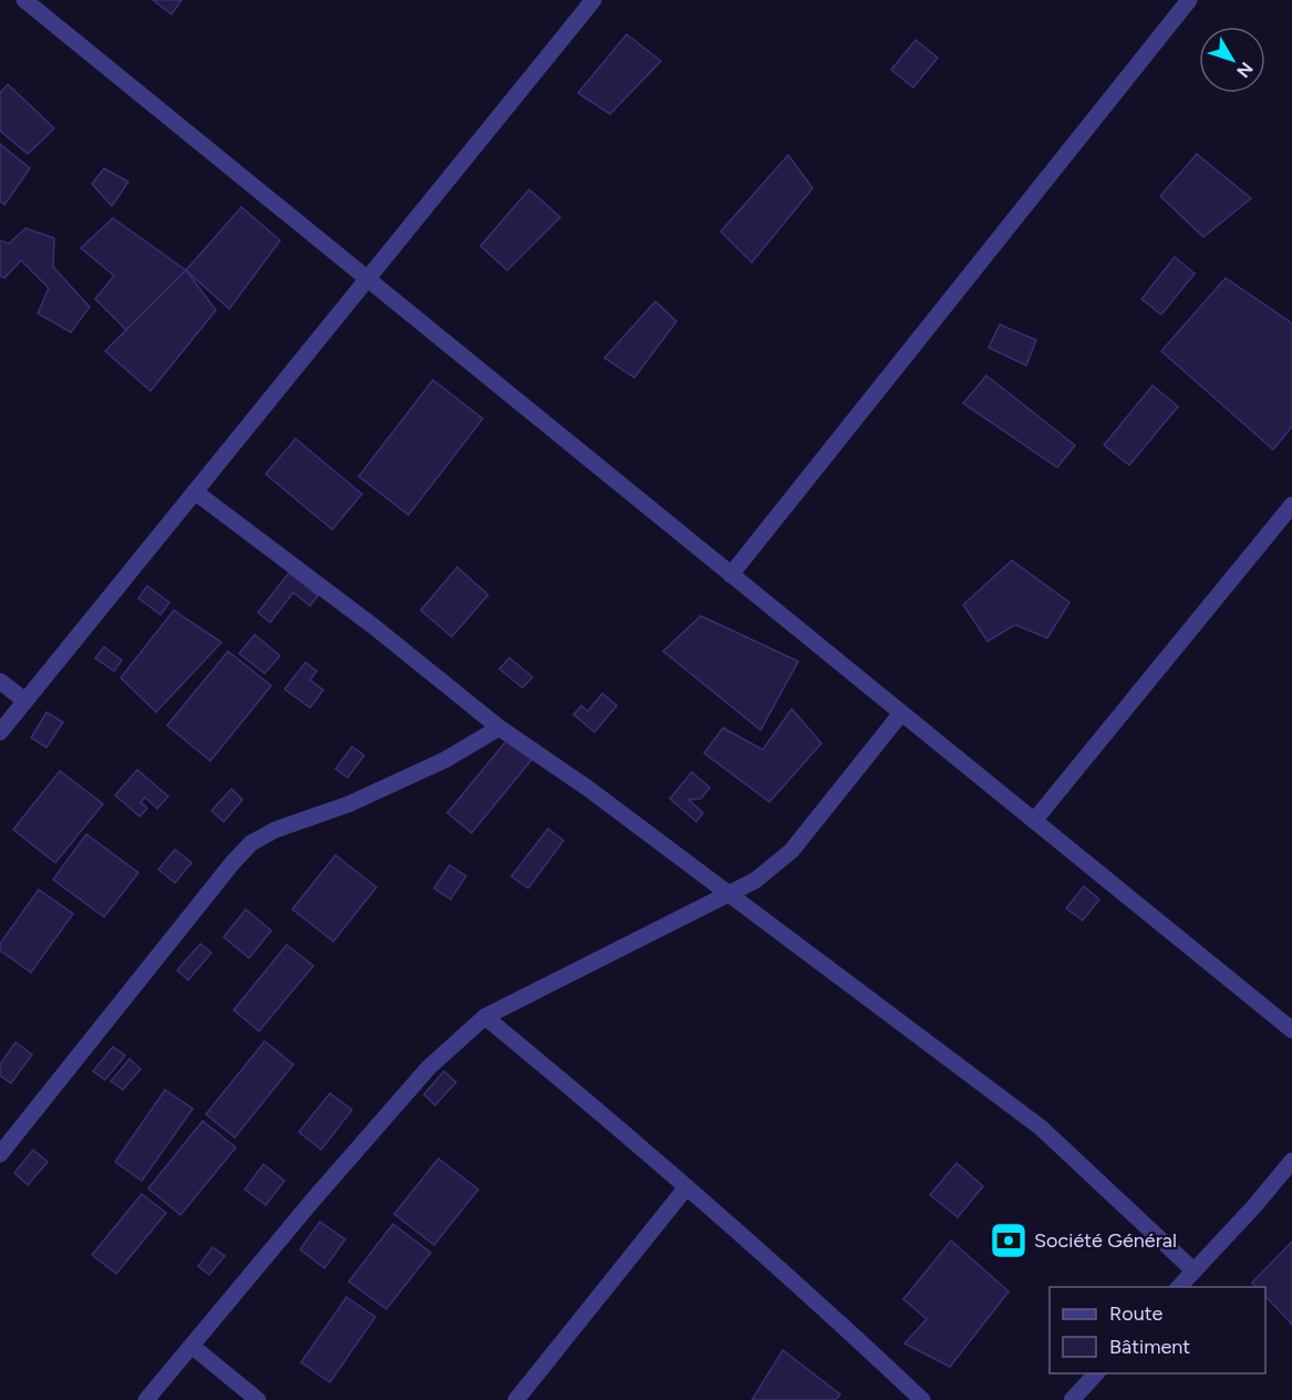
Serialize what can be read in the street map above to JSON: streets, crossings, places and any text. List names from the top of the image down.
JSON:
{
  "places": {
    "bank": ["Société Général"]
  },
  "legend": ["Route", "Bâtiment"],
  "north": "bottom right"
}
